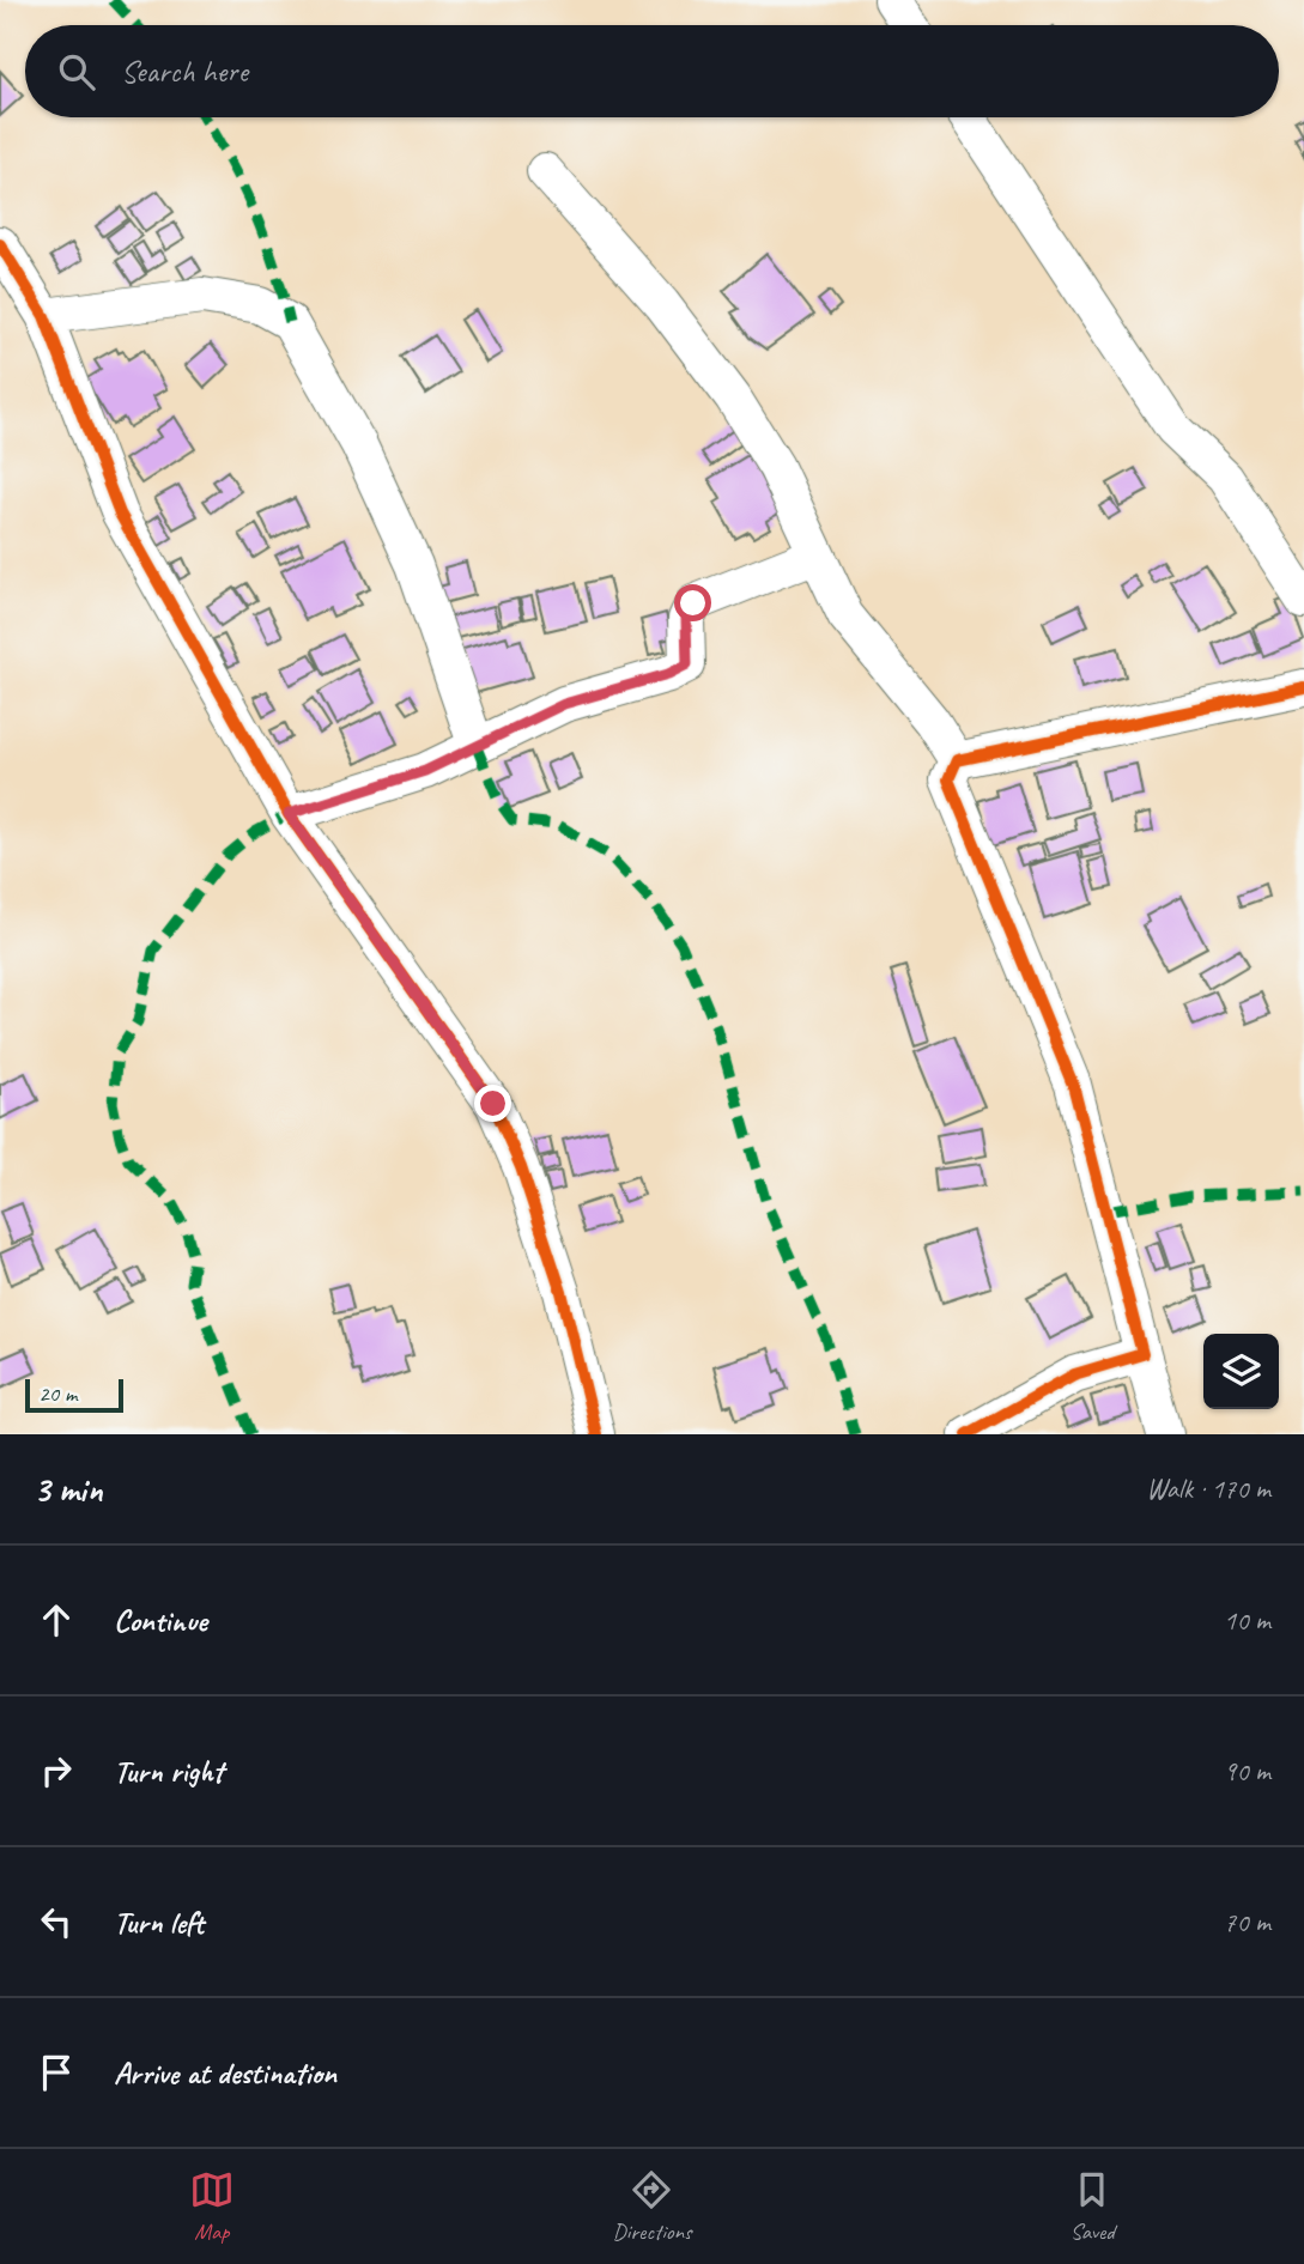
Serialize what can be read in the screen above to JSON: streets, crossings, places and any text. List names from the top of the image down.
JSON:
{
  "scale_bar": "20 m",
  "page": {
    "search": "Search here",
    "scale": "20 m",
    "heading": ["3 min", "Walk · 170 m"],
    "list": [
      ["Continue", "10 m"],
      ["Turn right", "90 m"],
      ["Turn left", "70 m"],
      "Arrive at destination"
    ],
    "nav": ["Map", "Directions", "Saved"]
  }
}
